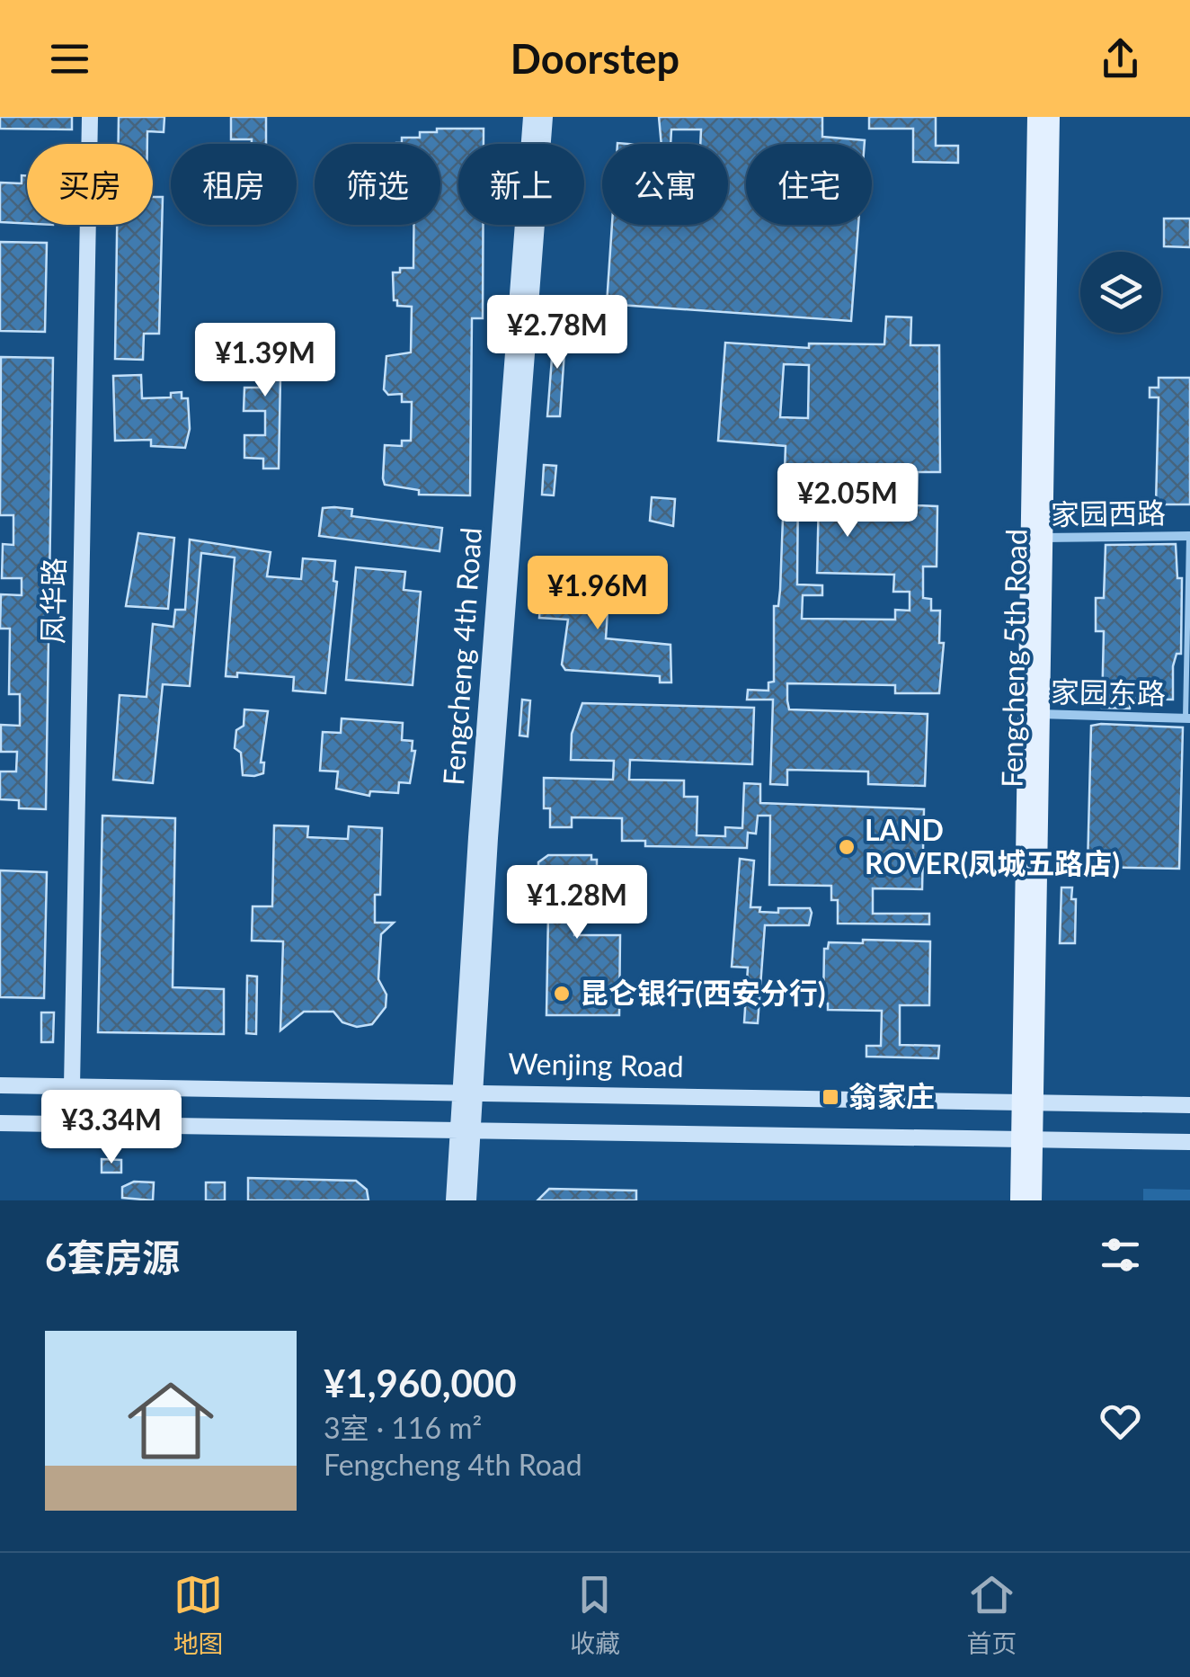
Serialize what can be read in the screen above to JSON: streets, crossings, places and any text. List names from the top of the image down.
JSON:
{
  "streets": {
    "main road": ["Fengcheng 5th Road"],
    "street": [
      "家园西路",
      "凤华路",
      "Fengcheng 4th Road",
      "家园东路",
      "Wenjing Road"
    ]
  },
  "crossings": [
    ["家园西路", "Fengcheng 5th Road"],
    ["凤华路", "Wenjing Road"],
    ["Fengcheng 4th Road", "Wenjing Road"],
    ["Fengcheng 5th Road", "家园东路"],
    ["Fengcheng 5th Road", "Wenjing Road"]
  ],
  "places": {
    "other": ["LAND ROVER(凤城五路店)", "昆仑银行(西安分行)"],
    "transit": ["翁家庄"]
  },
  "page": {
    "header": "Doorstep",
    "chip": [
      "买房",
      "租房",
      "筛选",
      "新上",
      "公寓",
      "住宅"
    ],
    "price": [
      "¥2.78M",
      "¥1.39M",
      "¥2.05M",
      "¥1.96M",
      "¥1.28M",
      "¥3.34M"
    ],
    "heading": "6套房源",
    "list": [
      {
        "name": "¥1,960,000",
        "note": "3室 · 116 m² · Fengcheng 4th Road"
      }
    ],
    "tabs": ["地图", "收藏", "首页"]
  }
}
